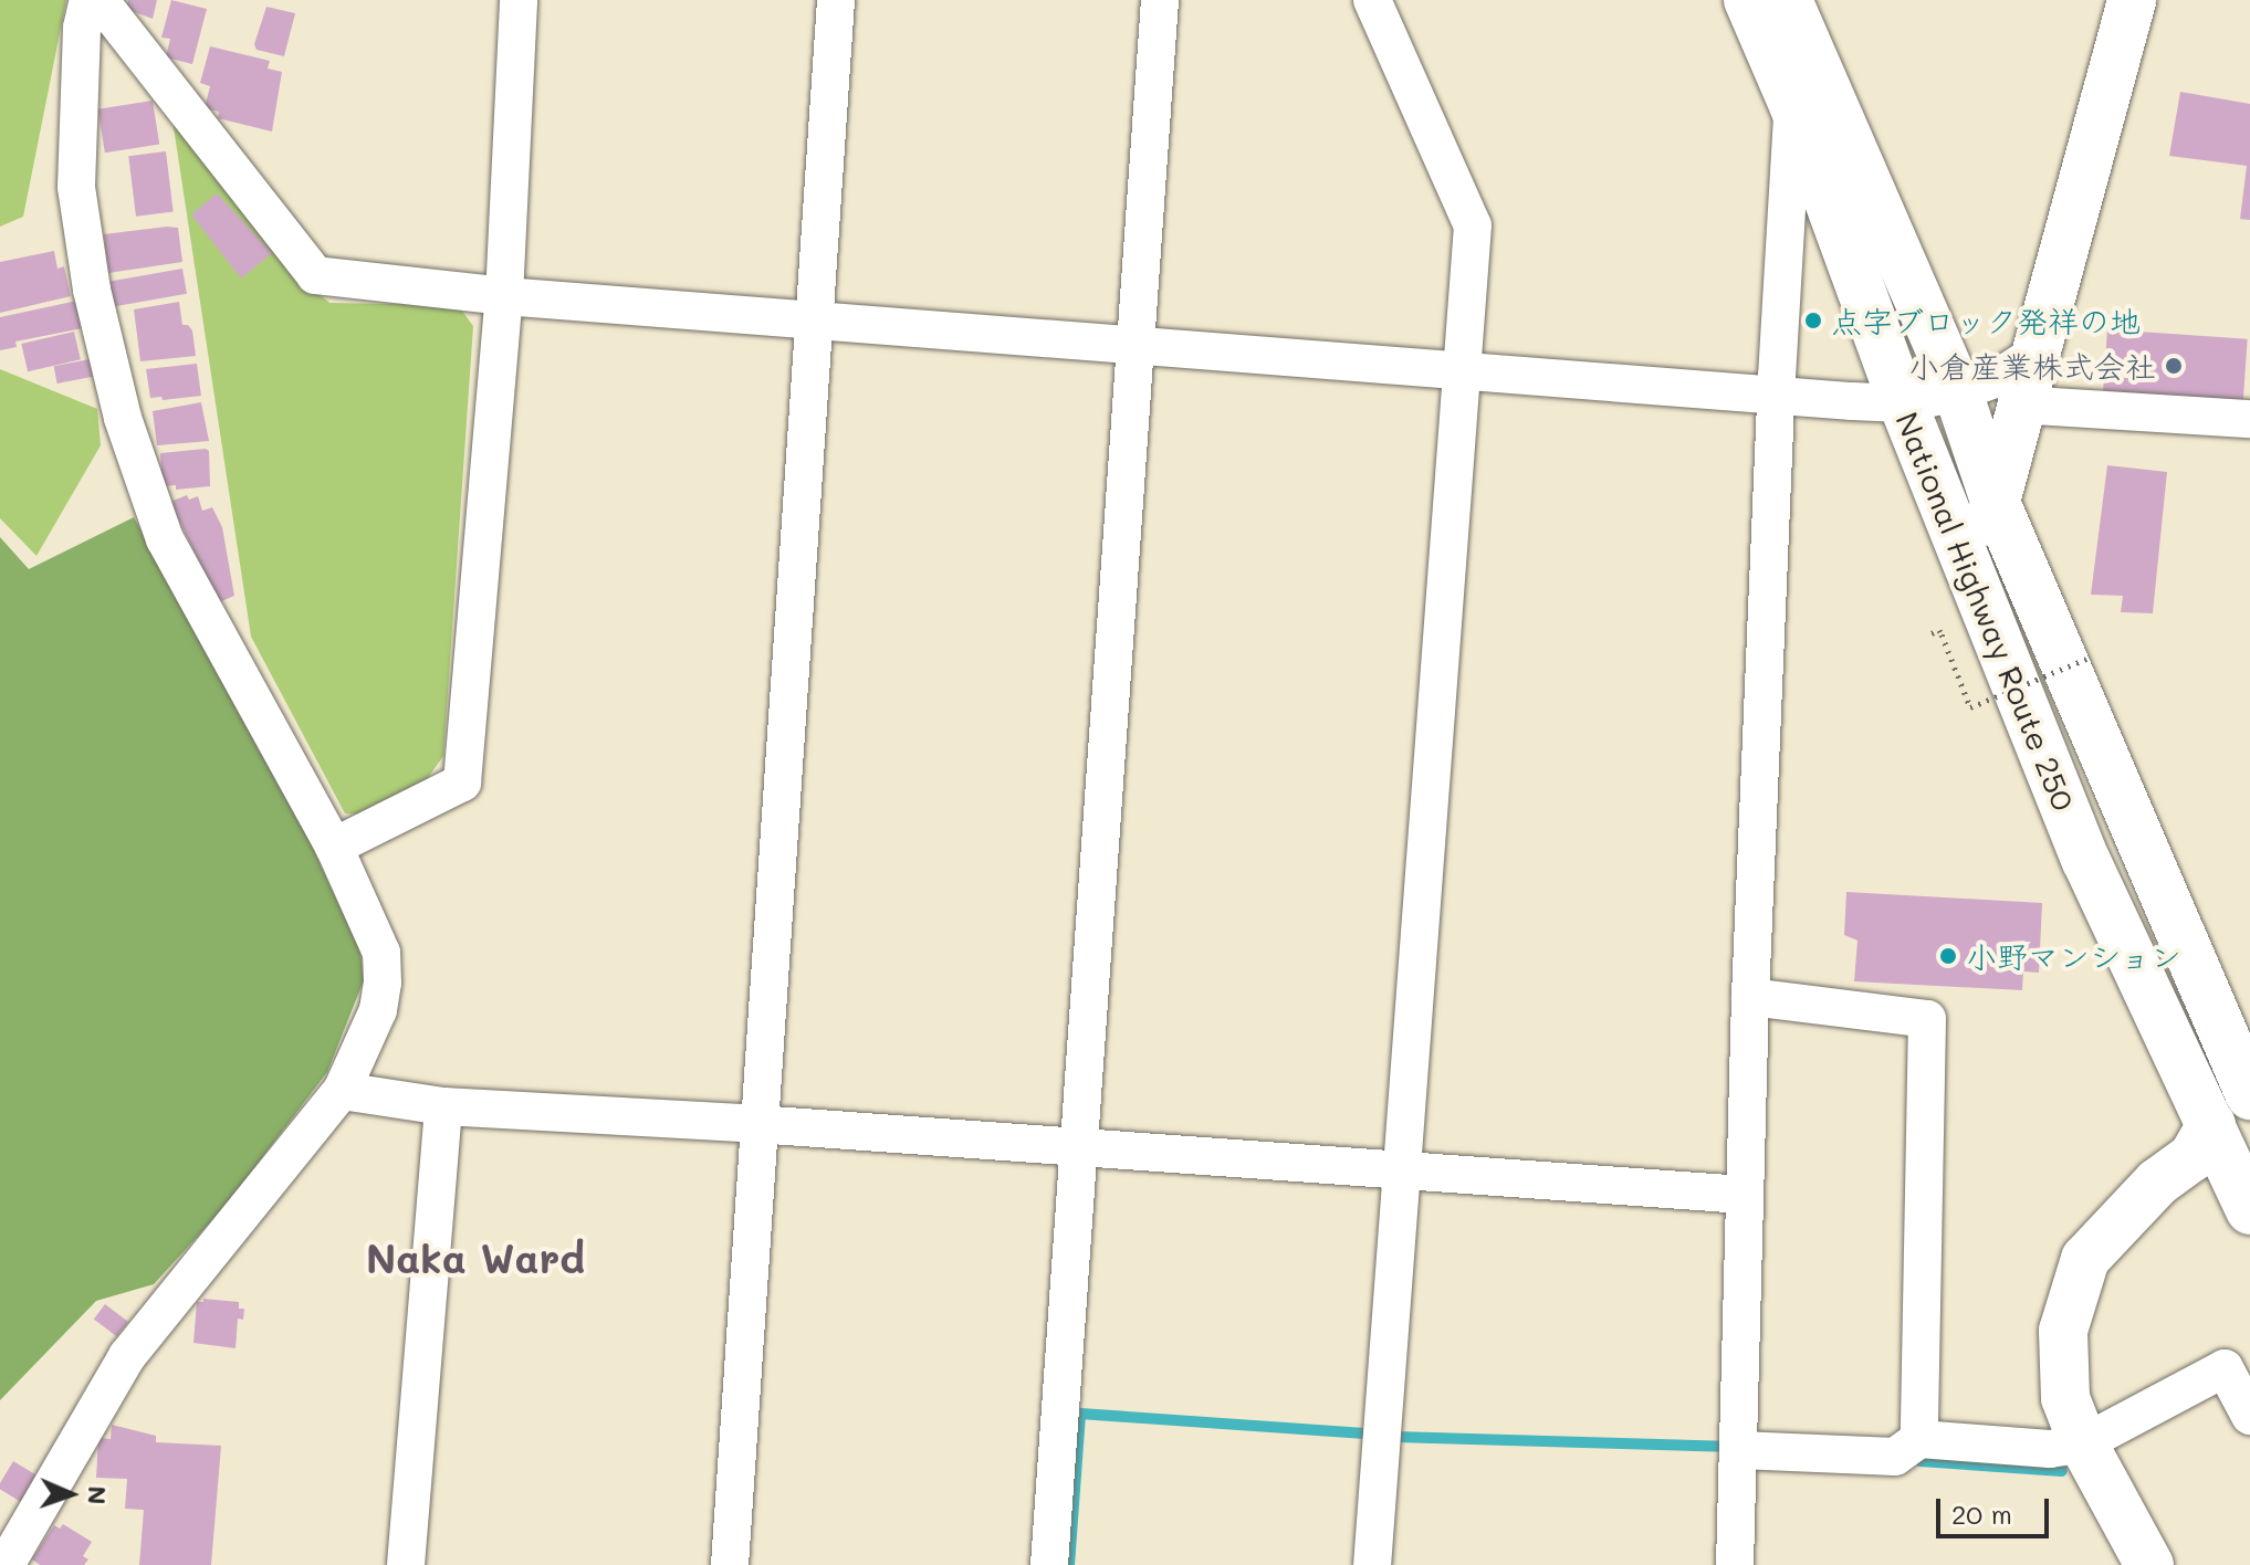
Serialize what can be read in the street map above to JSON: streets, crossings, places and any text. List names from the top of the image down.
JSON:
{
  "streets": {
    "main road": ["National Highway Route 250"]
  },
  "districts": ["Naka Ward"],
  "places": ["点字ブロック発祥の地", "小倉産業株式会社", "小野マンション"],
  "scale_bar": "20 m",
  "north": "right"
}
